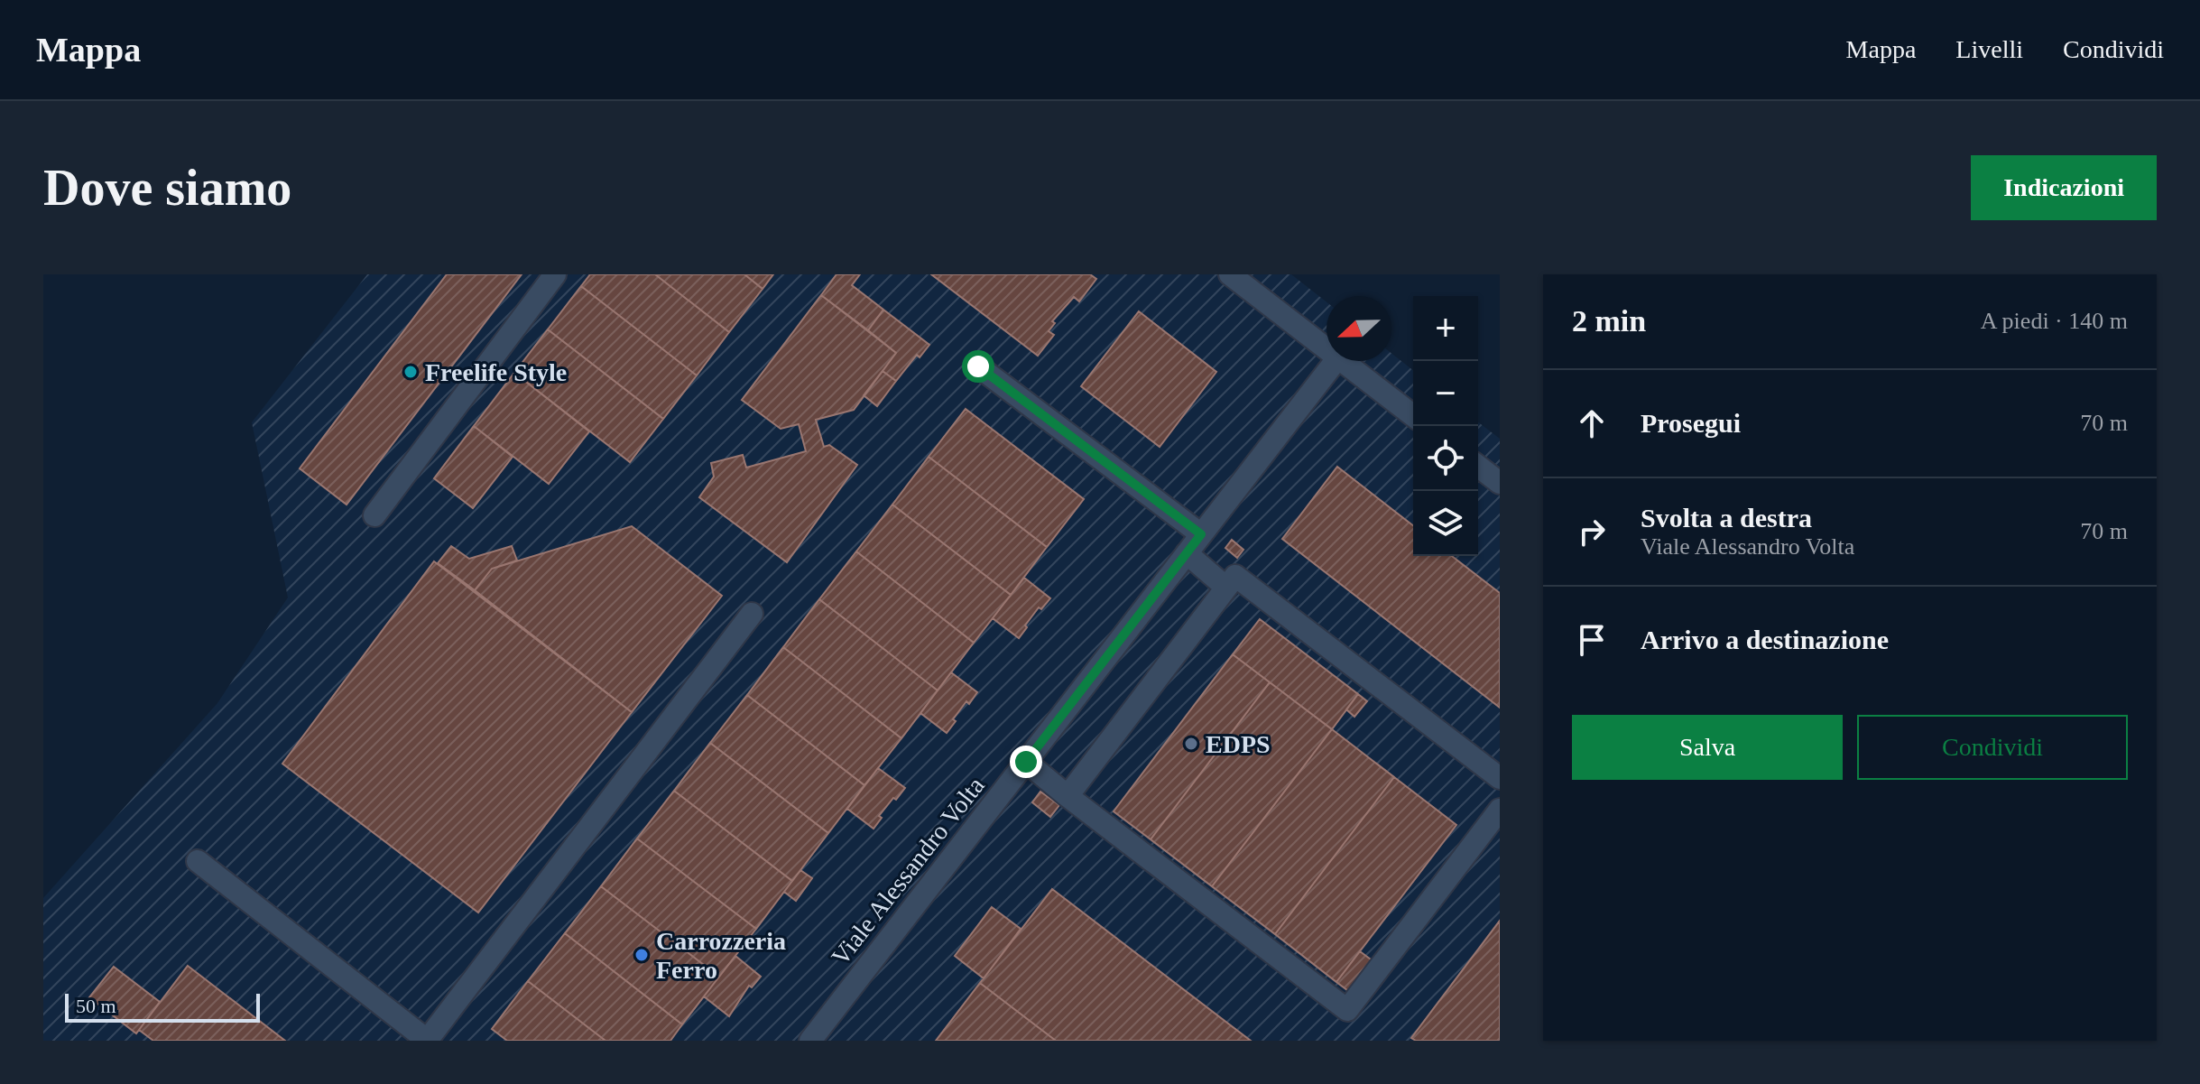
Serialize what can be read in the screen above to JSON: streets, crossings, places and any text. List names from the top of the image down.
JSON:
{
  "streets": {
    "street": ["Viale Alessandro Volta"]
  },
  "places": ["Freelife Style", "EDPS", "Carrozzeria Ferro"],
  "scale_bar": "50 m",
  "north": "left",
  "page": {
    "header": "Mappa",
    "nav": ["Mappa", "Livelli", "Condividi"],
    "buttons": [
      "Indicazioni",
      ["Salva", "Condividi"]
    ],
    "title": "Dove siamo",
    "heading": ["2 min", "A piedi · 140 m"],
    "map_buttons": ["+", "−"],
    "list": [
      ["Prosegui", "70 m"],
      ["Svolta a destra", "Viale Alessandro Volta", "70 m"],
      "Arrivo a destinazione"
    ],
    "scale": "50 m"
  }
}
